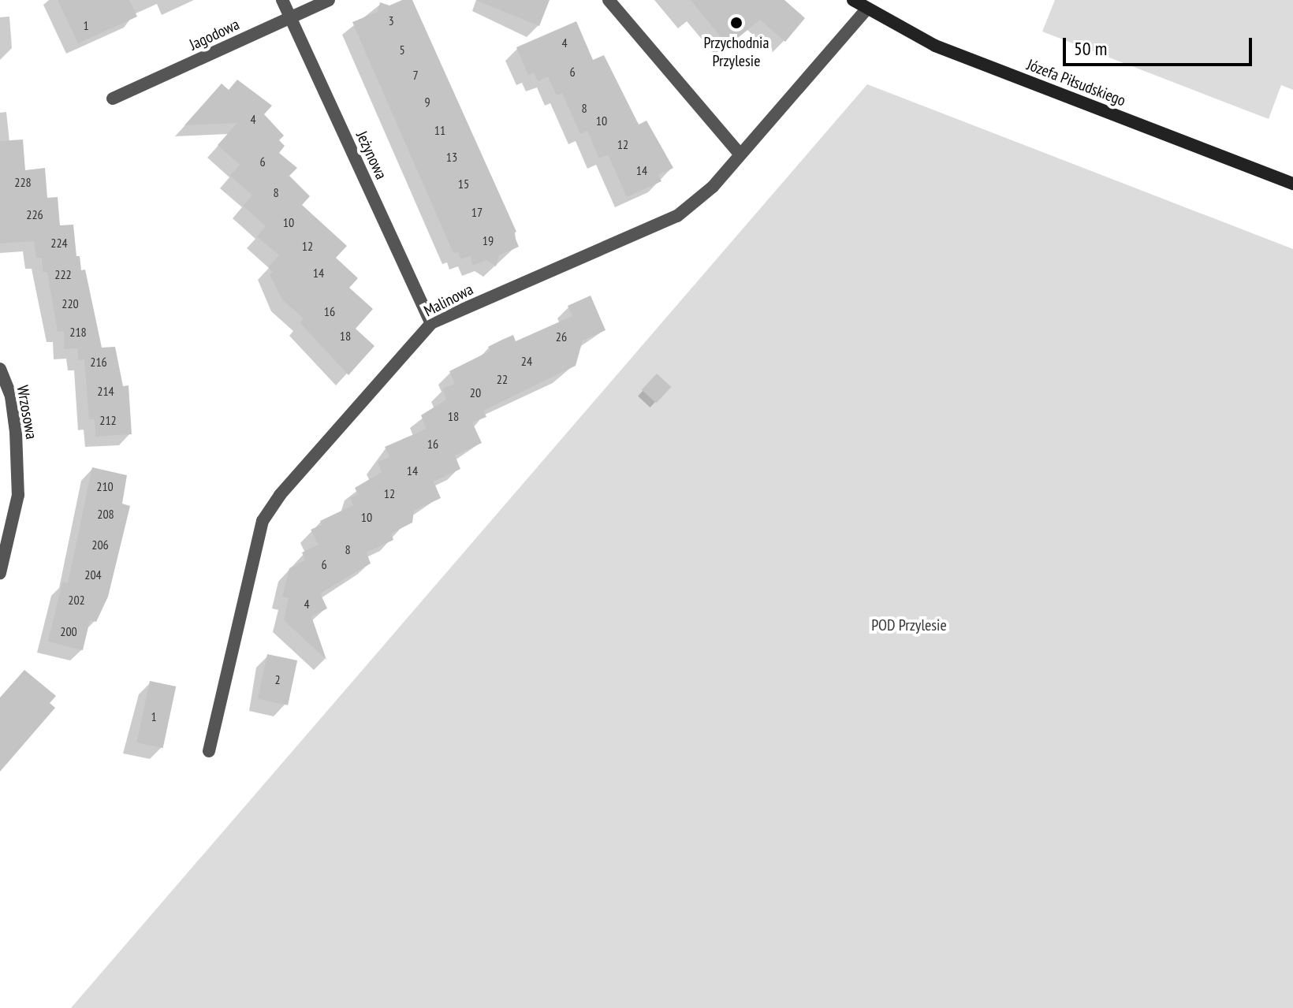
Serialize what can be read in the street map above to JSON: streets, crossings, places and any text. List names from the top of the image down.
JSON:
{
  "streets": {
    "street": [
      "Jagodowa",
      "Józefa Piłsudskiego",
      "Jeżynowa",
      "Malinowa",
      "Wrzosowa"
    ]
  },
  "crossings": [
    ["Jagodowa", "Jeżynowa"],
    ["Józefa Piłsudskiego", "Malinowa"],
    ["Jeżynowa", "Malinowa"]
  ],
  "parks": ["POD Przylesie"],
  "places": ["Przychodnia Przylesie"],
  "house_numbers": [
    "3",
    "1",
    "4",
    "5",
    "6",
    "7",
    "9",
    "8",
    "4",
    "10",
    "11",
    "12",
    "13",
    "6",
    "14",
    "228",
    "15",
    "8",
    "17",
    "226",
    "10",
    "19",
    "224",
    "12",
    "14",
    "222",
    "220",
    "16",
    "218",
    "18",
    "26",
    "24",
    "216",
    "22",
    "214",
    "20",
    "18",
    "212",
    "16",
    "14",
    "210",
    "12",
    "208",
    "10",
    "206",
    "8",
    "6",
    "204",
    "202",
    "4",
    "200",
    "2",
    "1"
  ],
  "scale_bar": "50 m"
}
